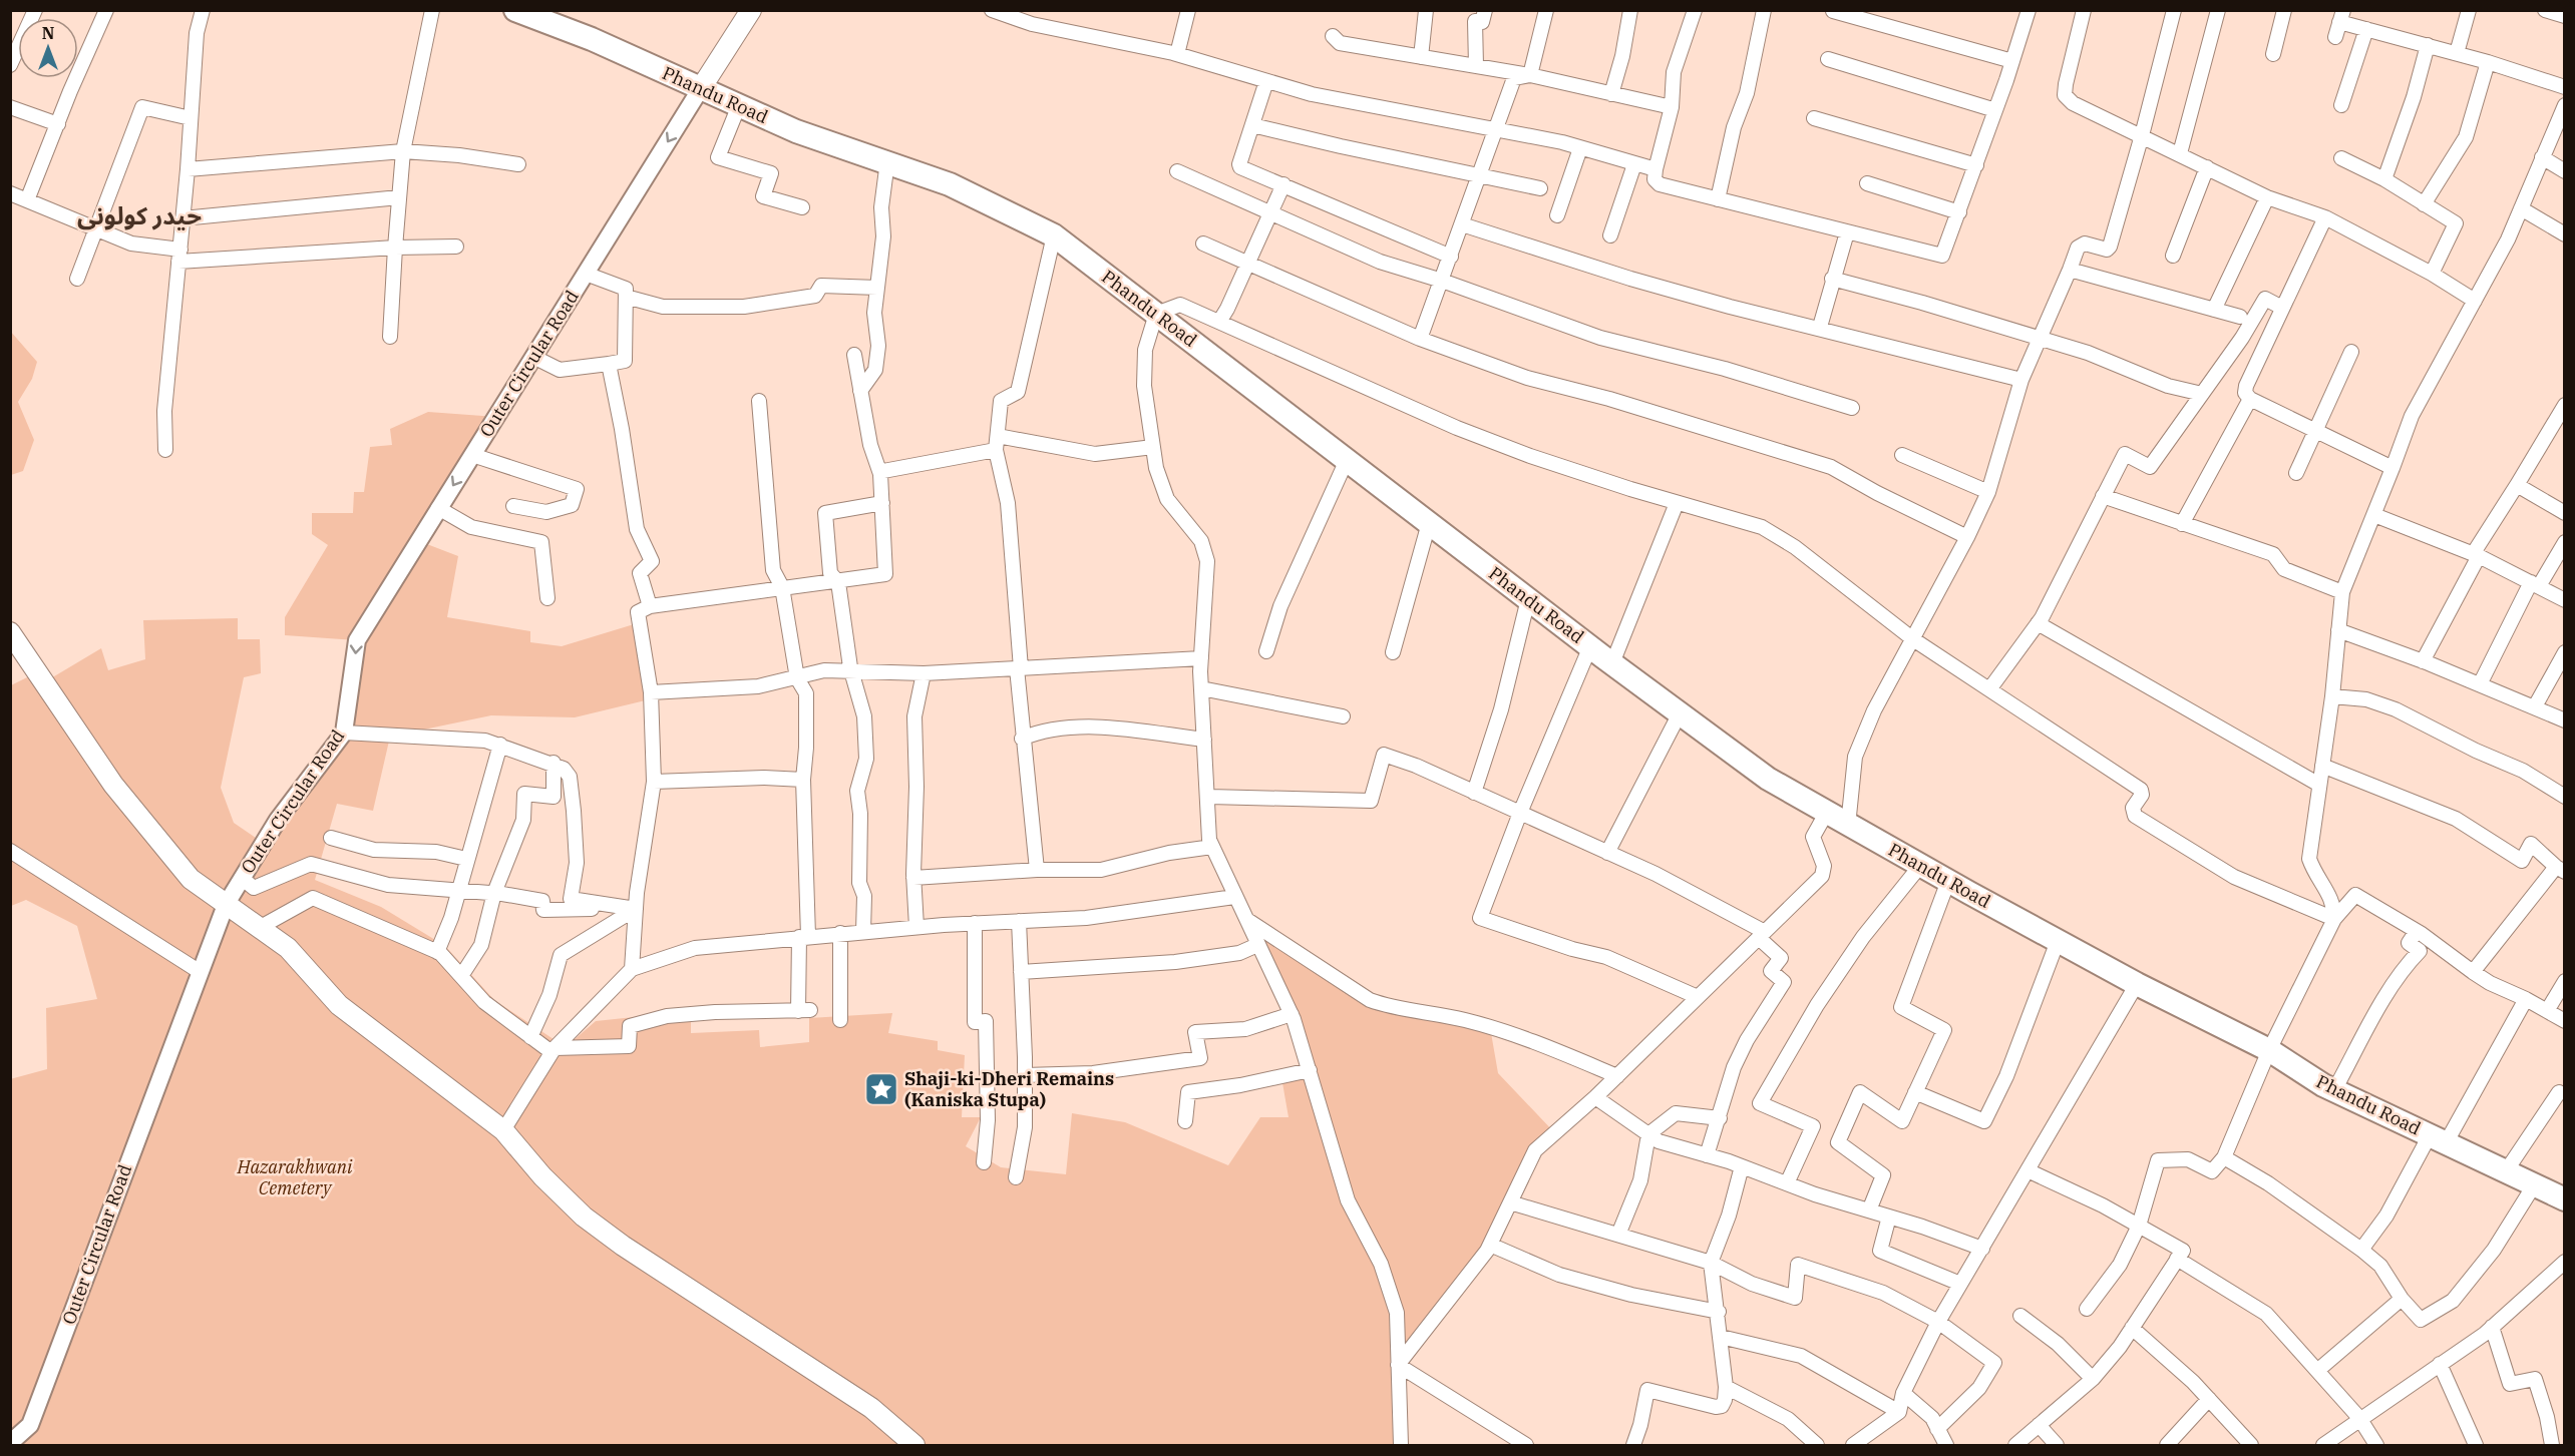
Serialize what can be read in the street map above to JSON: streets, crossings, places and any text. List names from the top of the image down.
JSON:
{
  "streets": {
    "main road": ["Phandu Road", "Outer Circular Road"]
  },
  "crossings": [
    ["Phandu Road", "Outer Circular Road"]
  ],
  "districts": ["حیدر کولونی"],
  "parks": ["Hazarakhwani Cemetery"],
  "places": {
    "place": ["Shaji-ki-Dheri Remains (Kaniska Stupa)"]
  },
  "north": "top"
}
